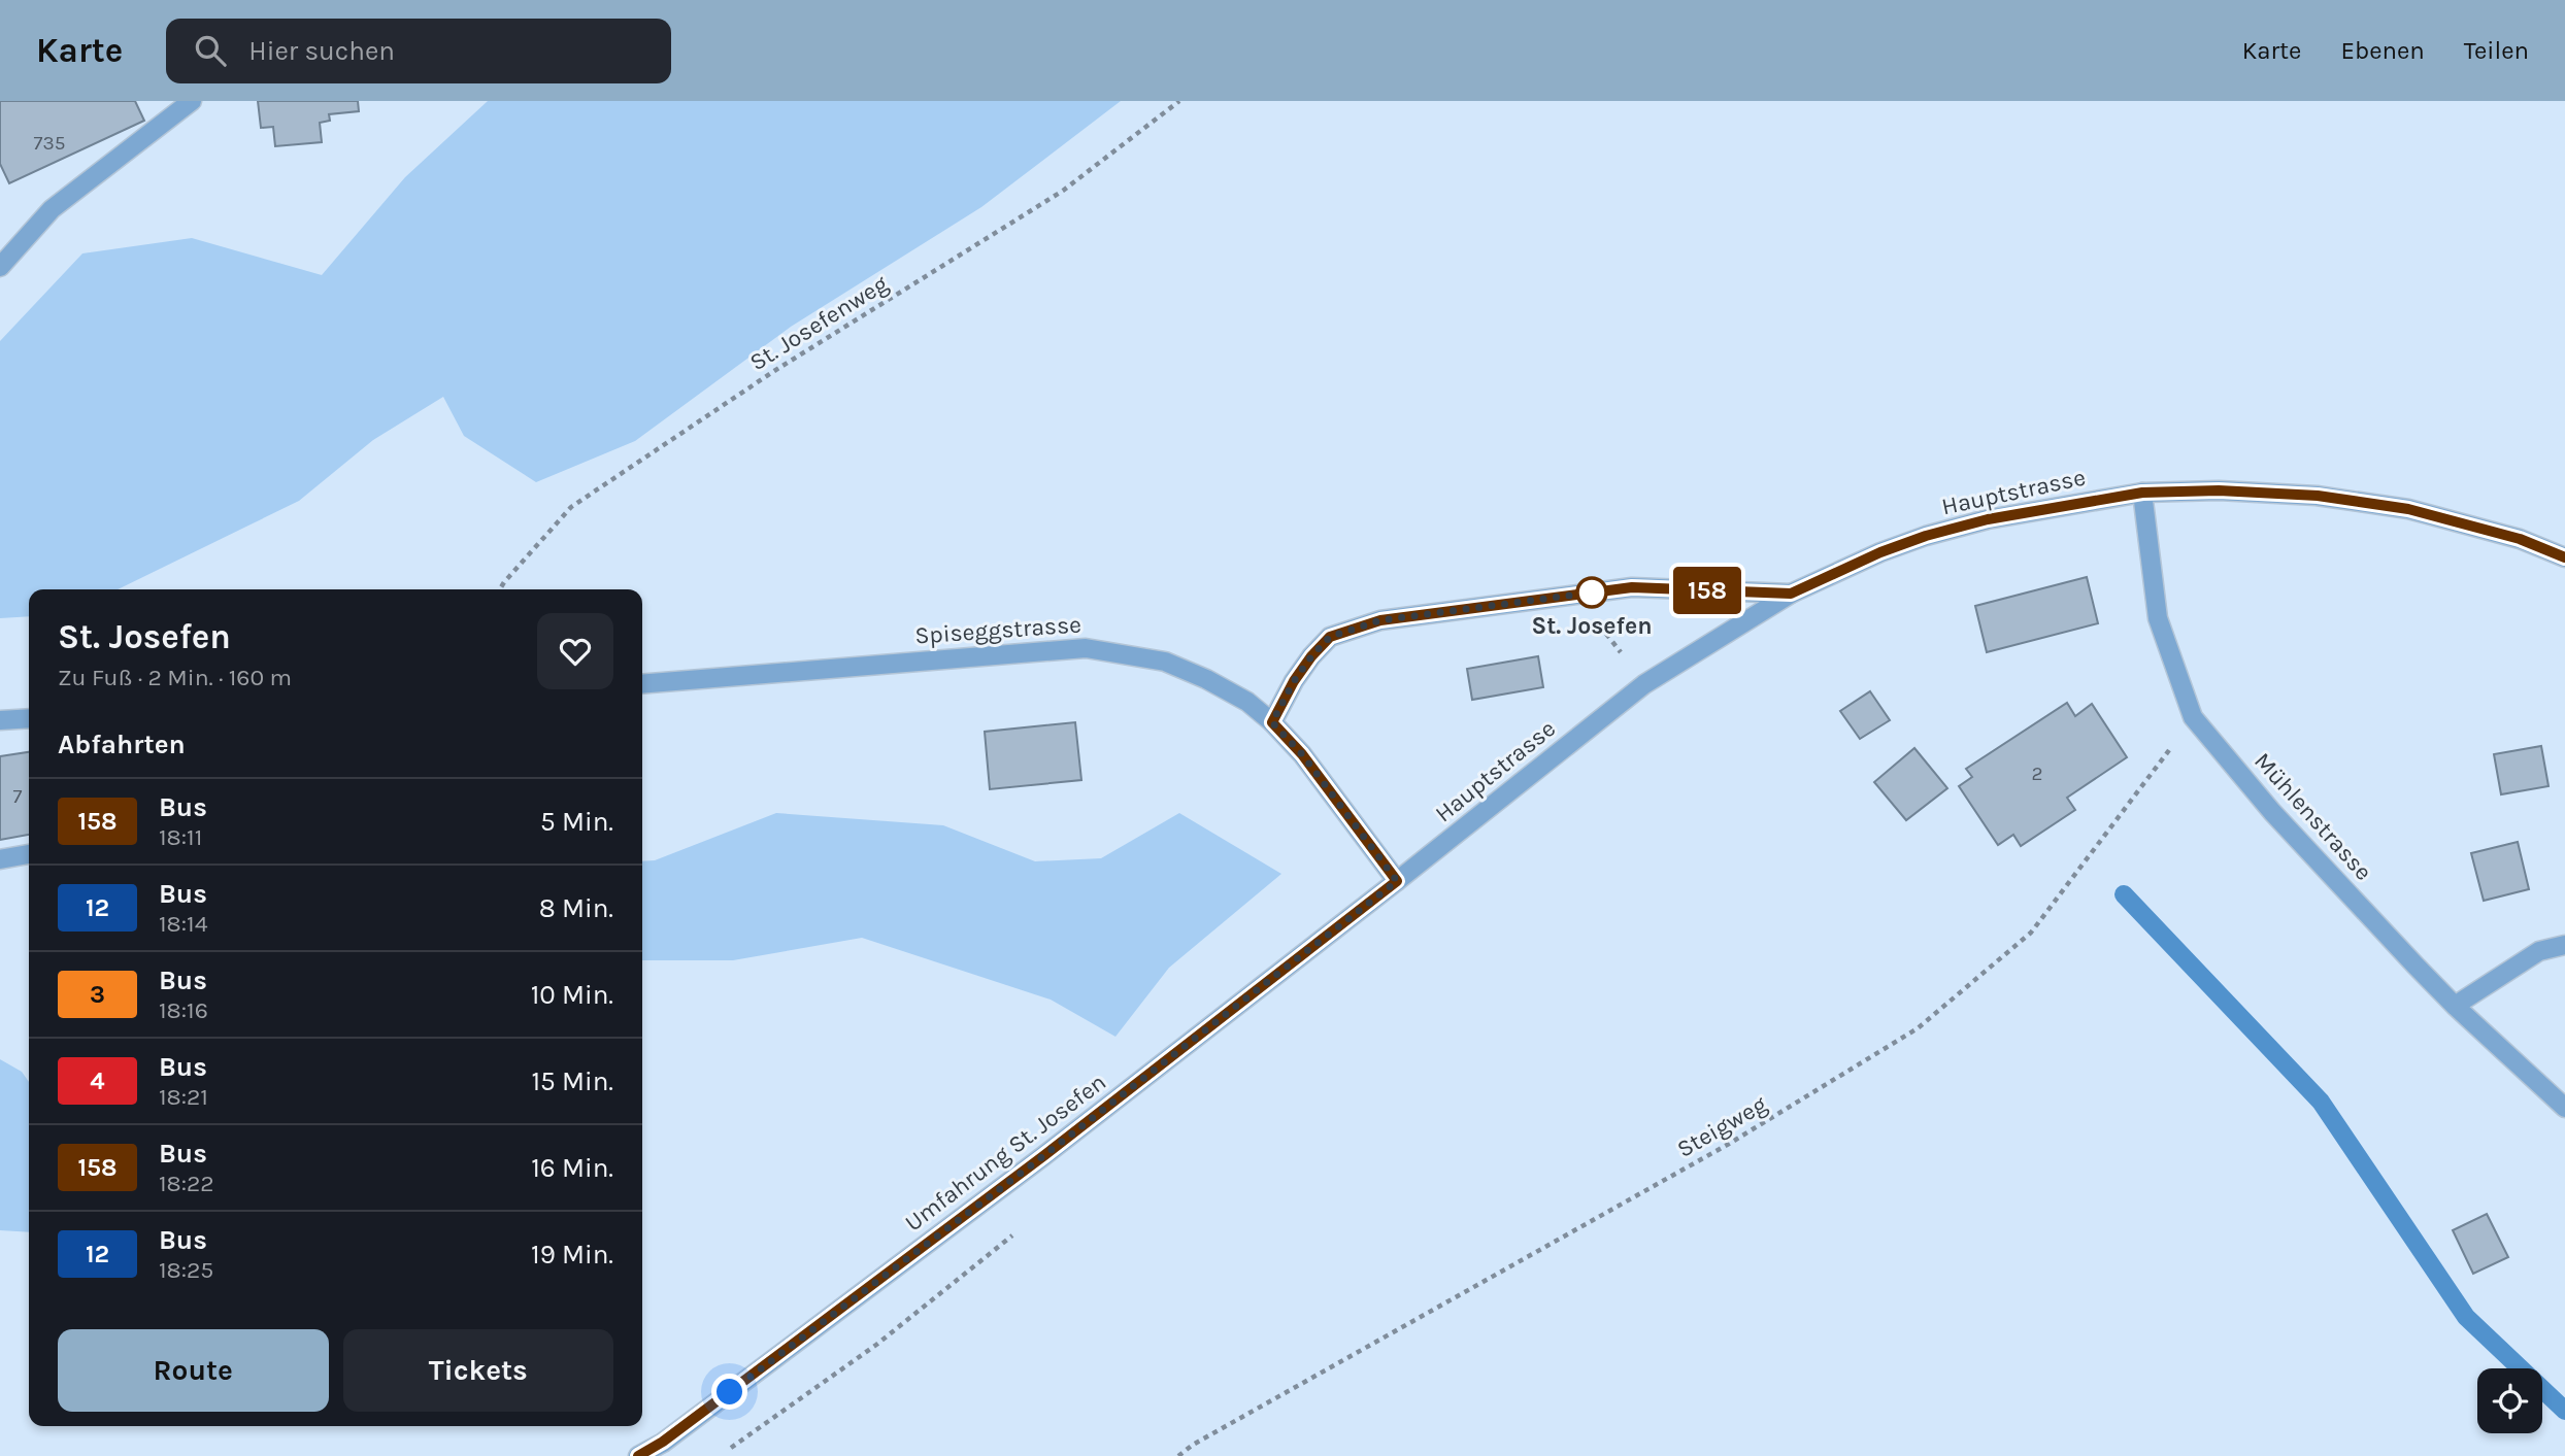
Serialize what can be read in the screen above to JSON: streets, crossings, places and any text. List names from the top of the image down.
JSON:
{
  "streets": {
    "street": [
      "Hauptstrasse",
      "Spiseggstrasse",
      "Mühlenstrasse",
      "Umfahrung St. Josefen"
    ],
    "path": ["St. Josefenweg", "Steigweg"]
  },
  "crossings": [
    ["Hauptstrasse", "Spiseggstrasse"],
    ["Hauptstrasse", "Mühlenstrasse"],
    ["Hauptstrasse", "Umfahrung St. Josefen"],
    ["Spiseggstrasse", "Umfahrung St. Josefen"],
    ["Mühlenstrasse", "Steigweg"]
  ],
  "places": ["St. Josefen"],
  "lines": ["bus line 158"],
  "house_numbers": ["735", "2", "7"],
  "page": {
    "header": "Karte",
    "search": "Hier suchen",
    "nav": ["Karte", "Ebenen", "Teilen"],
    "on_map": "158",
    "heading": [
      ["St. Josefen", "Zu Fuß · 2 Min. · 160 m"],
      "Abfahrten"
    ],
    "list": [
      {
        "mark": "158",
        "name": "Bus",
        "note": "18:11",
        "value": "5 Min."
      },
      {
        "mark": "12",
        "name": "Bus",
        "note": "18:14",
        "value": "8 Min."
      },
      {
        "mark": "3",
        "name": "Bus",
        "note": "18:16",
        "value": "10 Min."
      },
      {
        "mark": "4",
        "name": "Bus",
        "note": "18:21",
        "value": "15 Min."
      },
      {
        "mark": "158",
        "name": "Bus",
        "note": "18:22",
        "value": "16 Min."
      },
      {
        "mark": "12",
        "name": "Bus",
        "note": "18:25",
        "value": "19 Min."
      }
    ],
    "buttons": ["Route", "Tickets"]
  }
}
